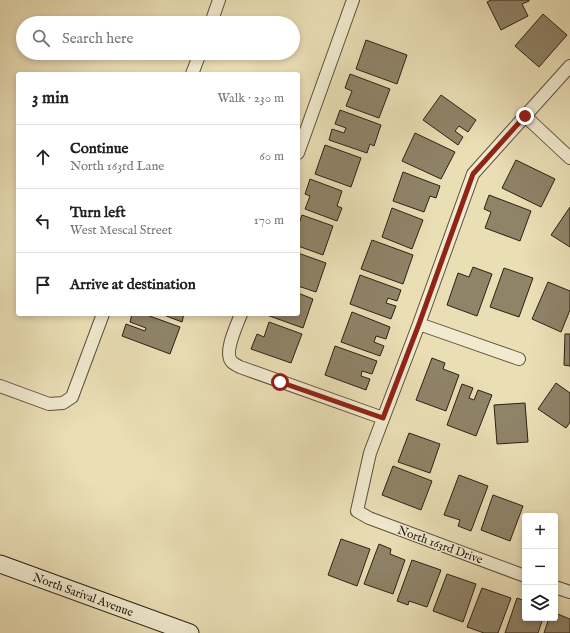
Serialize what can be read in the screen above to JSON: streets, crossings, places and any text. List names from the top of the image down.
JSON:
{
  "streets": {
    "main road": ["North Sarival Avenue"],
    "street": ["North 163rd Drive"]
  },
  "page": {
    "search": "Search here",
    "heading": ["3 min", "Walk · 230 m"],
    "list": [
      ["Continue", "North 163rd Lane", "60 m"],
      ["Turn left", "West Mescal Street", "170 m"],
      "Arrive at destination"
    ],
    "map_buttons": ["+", "−"]
  }
}
